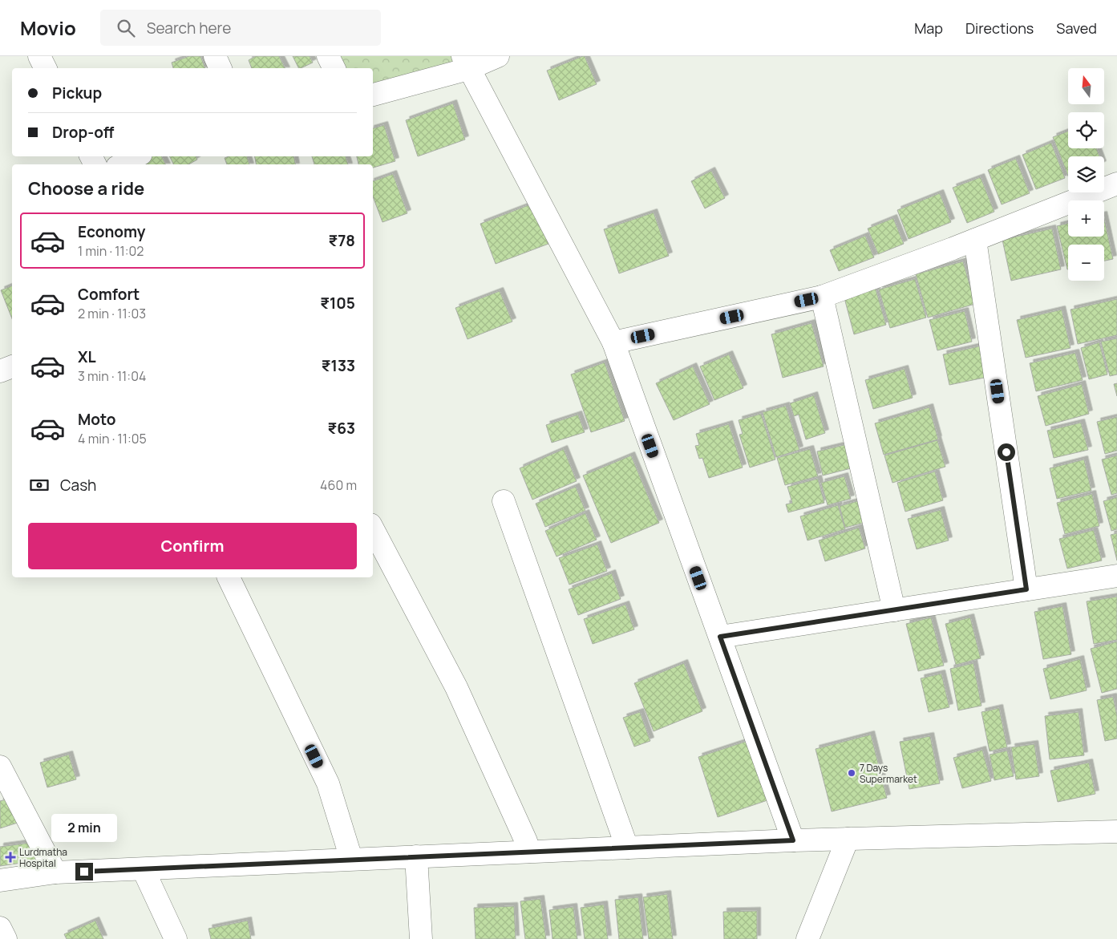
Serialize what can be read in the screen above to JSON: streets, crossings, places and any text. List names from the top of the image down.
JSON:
{
  "places": {
    "other": ["7 Days Supermarket"],
    "health": ["Lurdmatha Hospital"]
  },
  "north": "top",
  "page": {
    "header": "Movio",
    "search": "Search here",
    "nav": ["Map", "Directions", "Saved"],
    "map_buttons": ["+", "−"],
    "banner": ["Pickup", "Drop-off"],
    "heading": "Choose a ride",
    "list": [
      {
        "name": "Economy",
        "note": "1 min · 11:02",
        "value": "₹78"
      },
      {
        "name": "Comfort",
        "note": "2 min · 11:03",
        "value": "₹105"
      },
      {
        "name": "XL",
        "note": "3 min · 11:04",
        "value": "₹133"
      },
      {
        "name": "Moto",
        "note": "4 min · 11:05",
        "value": "₹63"
      }
    ],
    "pay": ["Cash", "460 m"],
    "buttons": "Confirm",
    "bubble": "2 min"
  }
}
